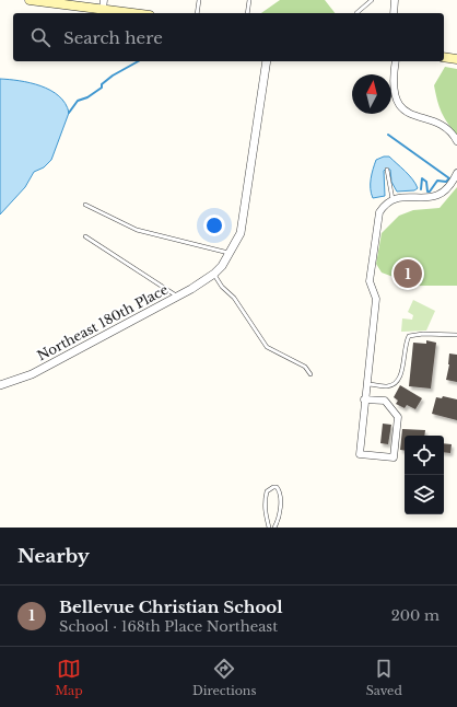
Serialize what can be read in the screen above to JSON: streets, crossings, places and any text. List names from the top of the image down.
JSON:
{
  "streets": {
    "street": ["Northeast 180th Place"]
  },
  "north": "top",
  "page": {
    "search": "Search here",
    "pins": "1",
    "heading": "Nearby",
    "list": [
      {
        "mark": "1",
        "name": "Bellevue Christian School",
        "note": "School · 168th Place Northeast",
        "value": "200 m"
      }
    ],
    "nav": ["Map", "Directions", "Saved"]
  }
}
